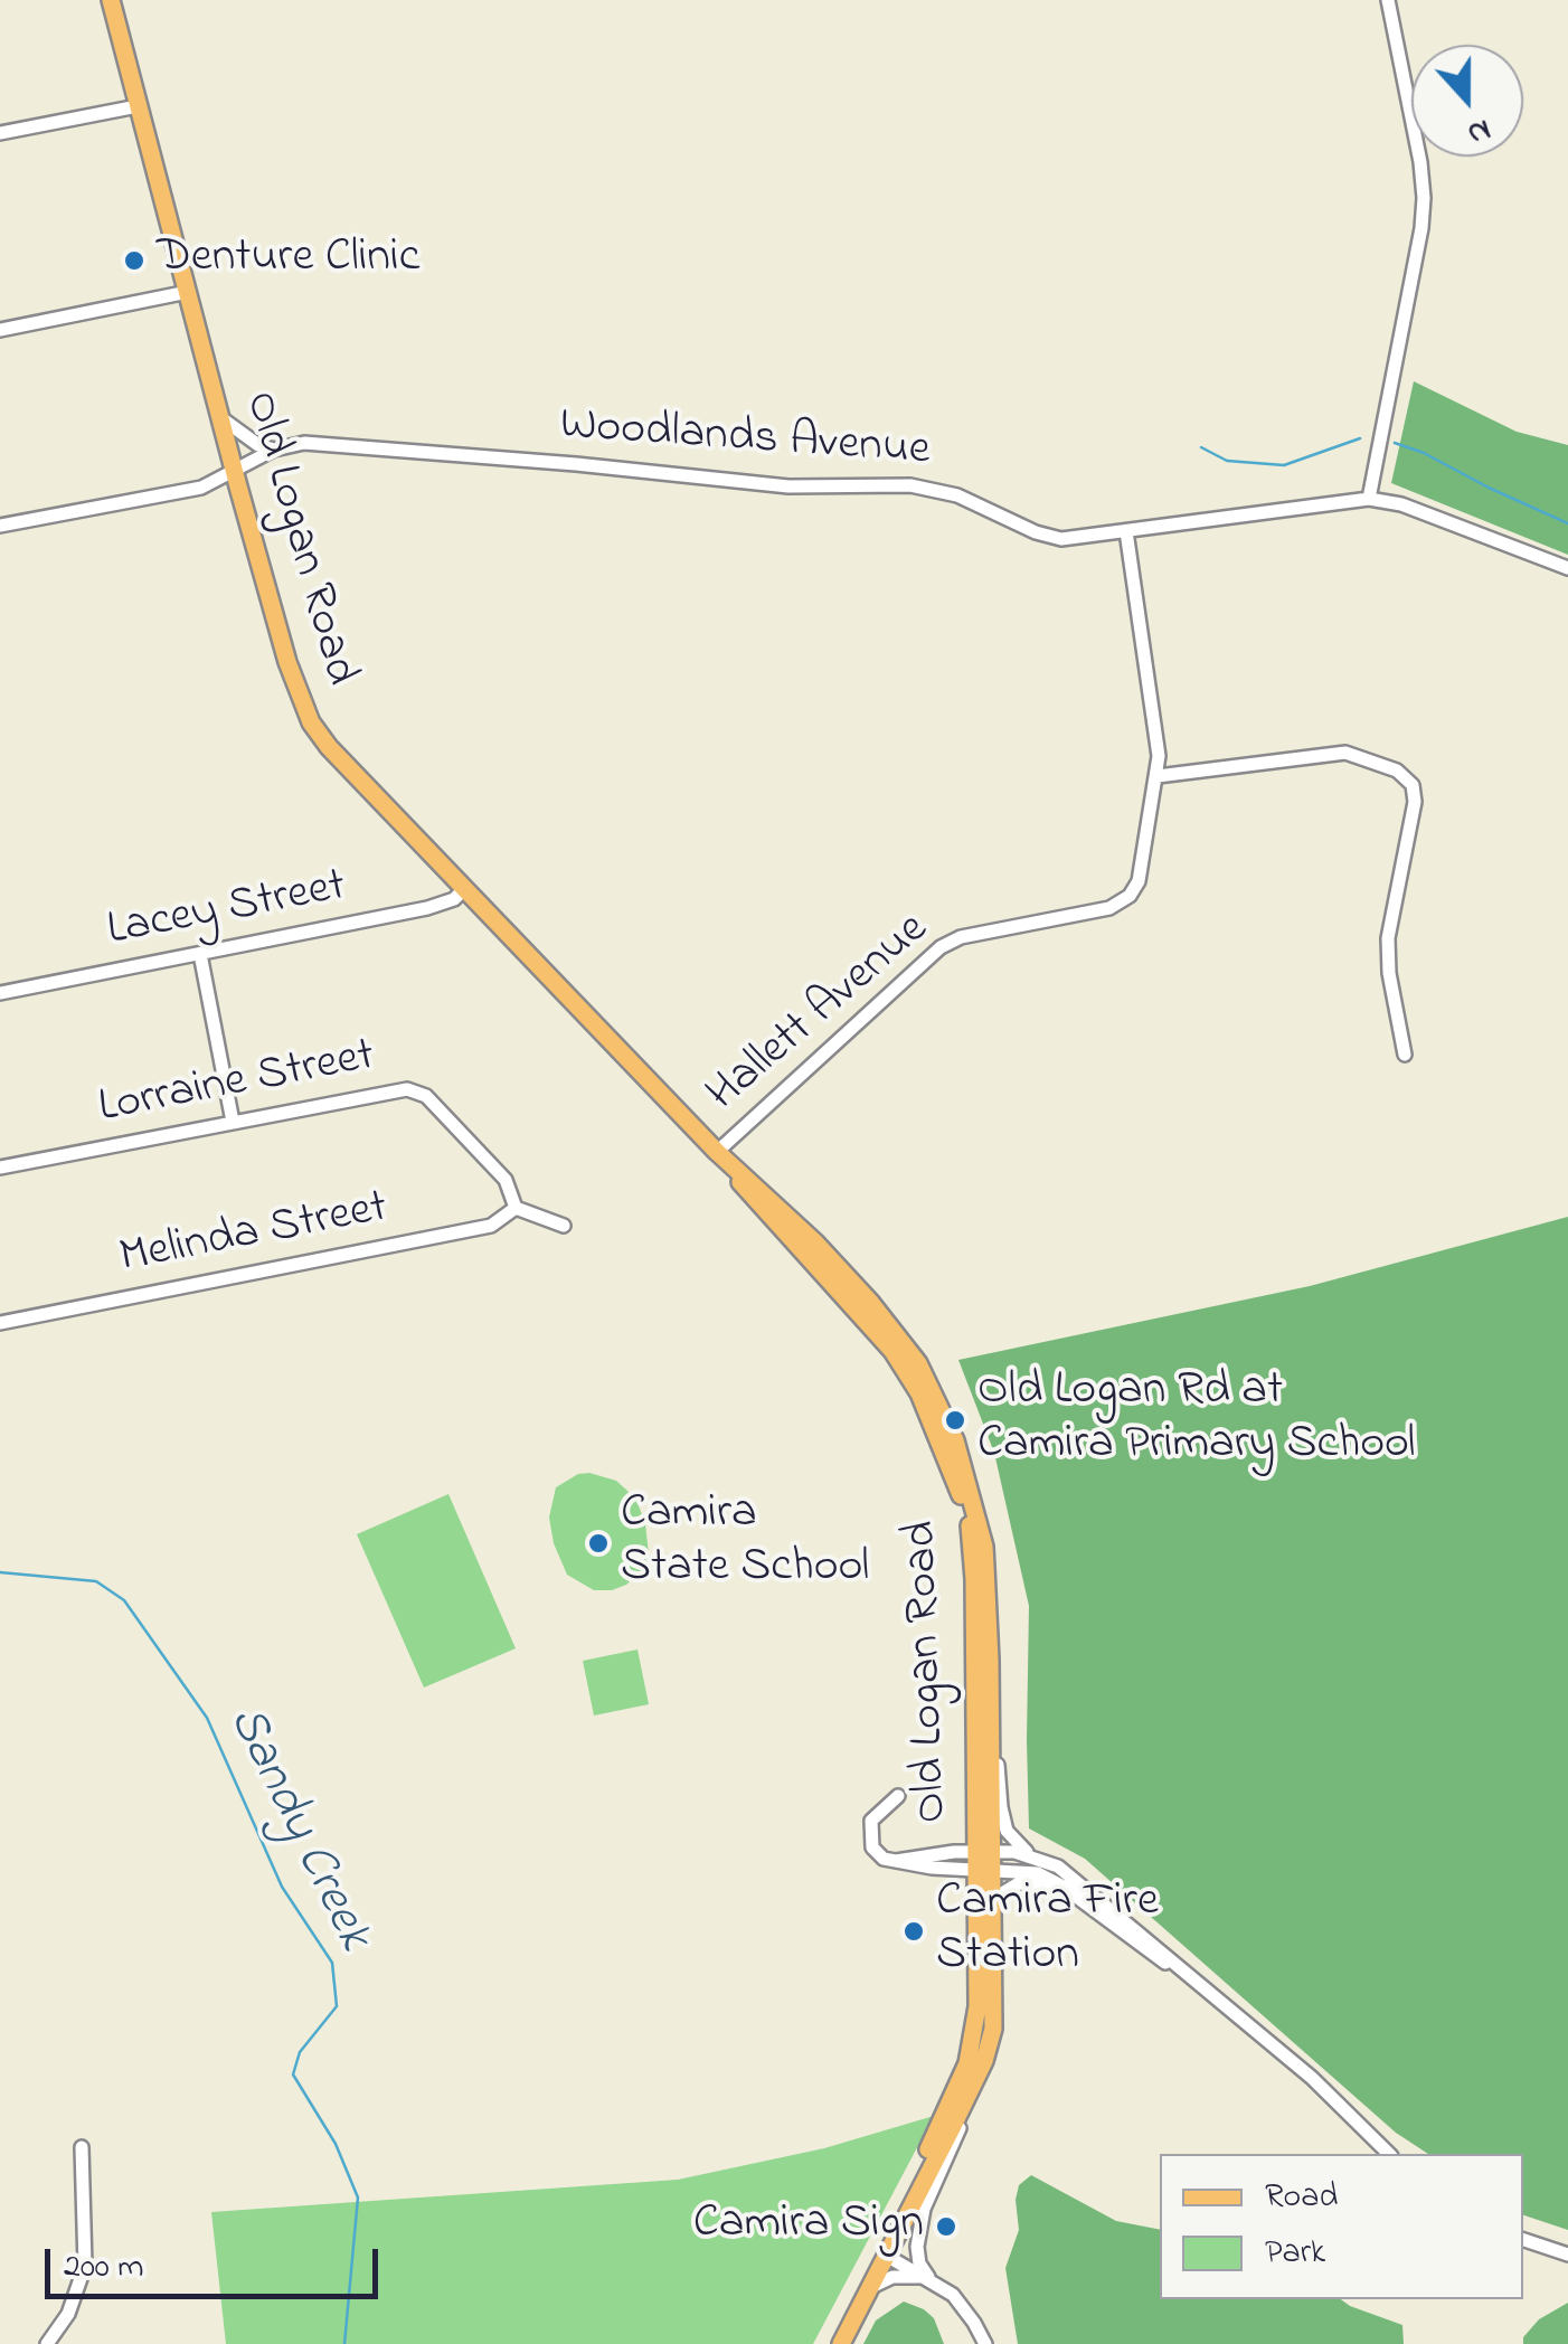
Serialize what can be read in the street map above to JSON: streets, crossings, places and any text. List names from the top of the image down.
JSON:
{
  "streets": {
    "main road": ["Old Logan Road"],
    "street": [
      "Woodlands Avenue",
      "Lacey Street",
      "Hallett Avenue",
      "Lorraine Street",
      "Melinda Street"
    ]
  },
  "crossings": [
    ["Woodlands Avenue", "Old Logan Road"],
    ["Woodlands Avenue", "Hallett Avenue"],
    ["Old Logan Road", "Lacey Street"],
    ["Old Logan Road", "Hallett Avenue"],
    ["Lorraine Street", "Melinda Street"]
  ],
  "water": ["Sandy Creek"],
  "places": [
    "Denture Clinic",
    "Old Logan Rd at Camira Primary School",
    "Camira State School",
    "Camira Fire Station",
    "Camira Sign"
  ],
  "legend": ["Road", "Park"],
  "scale_bar": "200 m",
  "north": "bottom"
}
